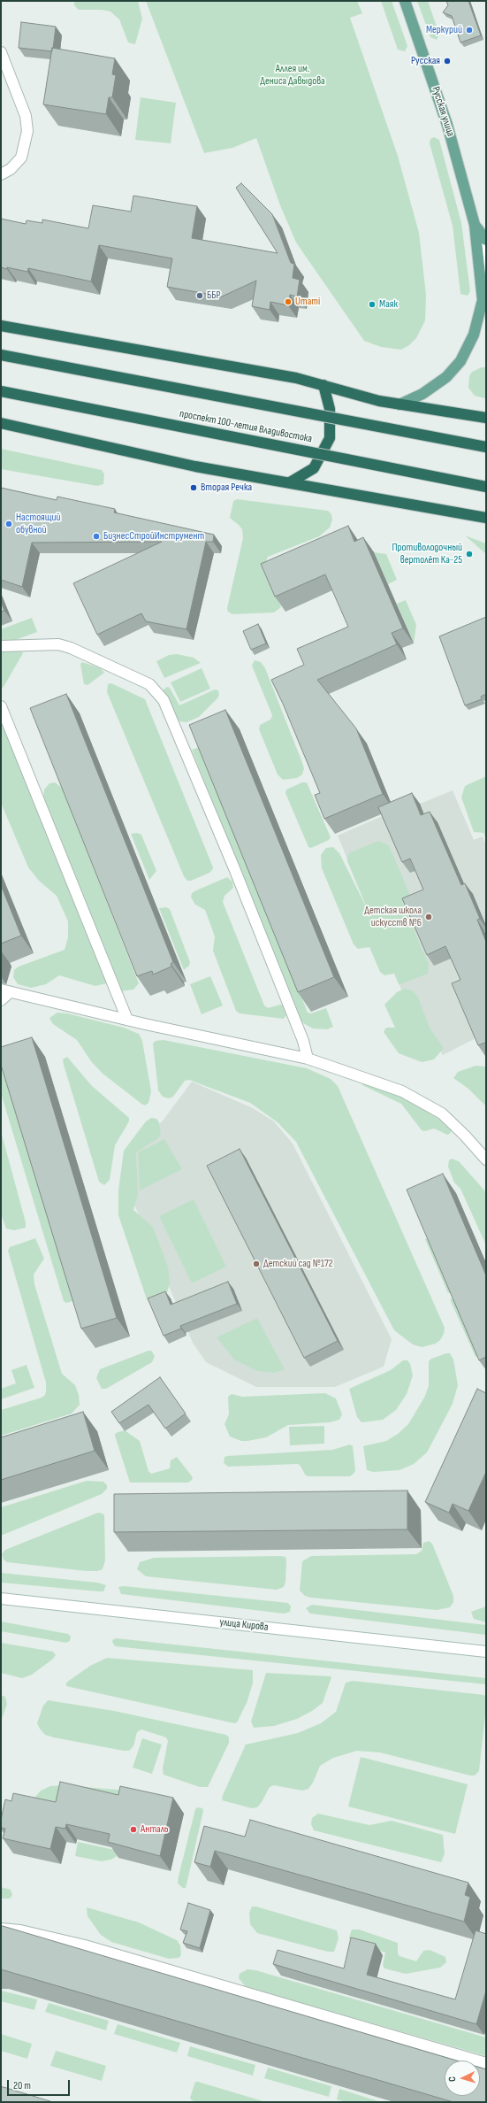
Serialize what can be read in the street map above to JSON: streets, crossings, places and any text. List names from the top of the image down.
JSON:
{
  "streets": {
    "highway": ["проспект 100-летия Владивостока"],
    "main road": ["Русская улица"],
    "street": ["улица Кирова"]
  },
  "parks": ["Аллея им. Дениса Давыдова"],
  "places": [
    "Меркурий",
    "Русская",
    "ББР",
    "Umami",
    "Маяк",
    "Вторая Речка",
    "Настоящий обувной",
    "БизнесСтройИнструмент",
    "Противолодочный вертолёт Ка-25",
    "Детская школа искусств №6",
    "Детский сад №172",
    "Анталь"
  ],
  "scale_bar": "20 m",
  "north": "left"
}
